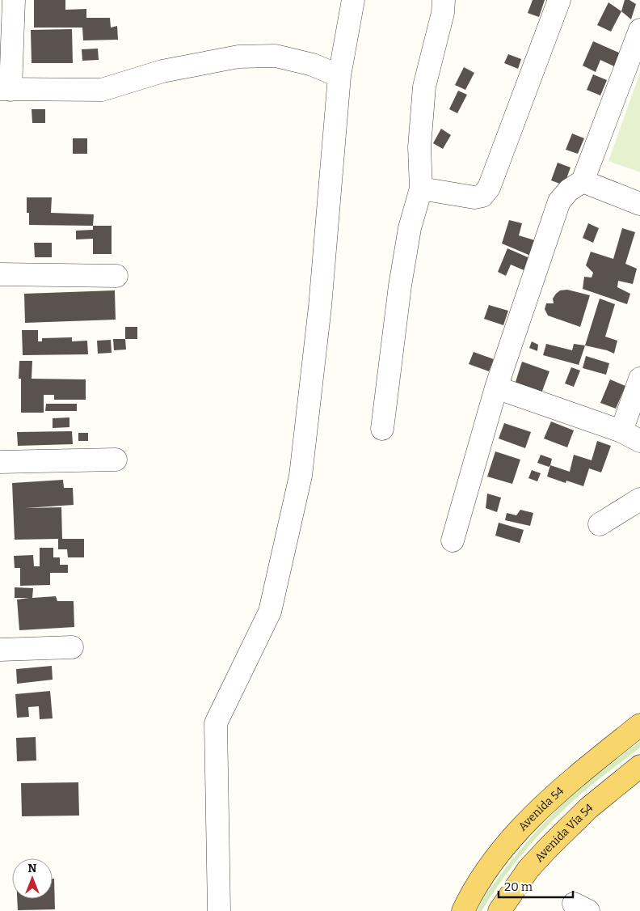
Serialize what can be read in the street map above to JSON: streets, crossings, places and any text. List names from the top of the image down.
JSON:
{
  "streets": {
    "main road": ["Avenida 54", "Avenida Vía 54"]
  },
  "scale_bar": "20 m",
  "north": "top"
}
